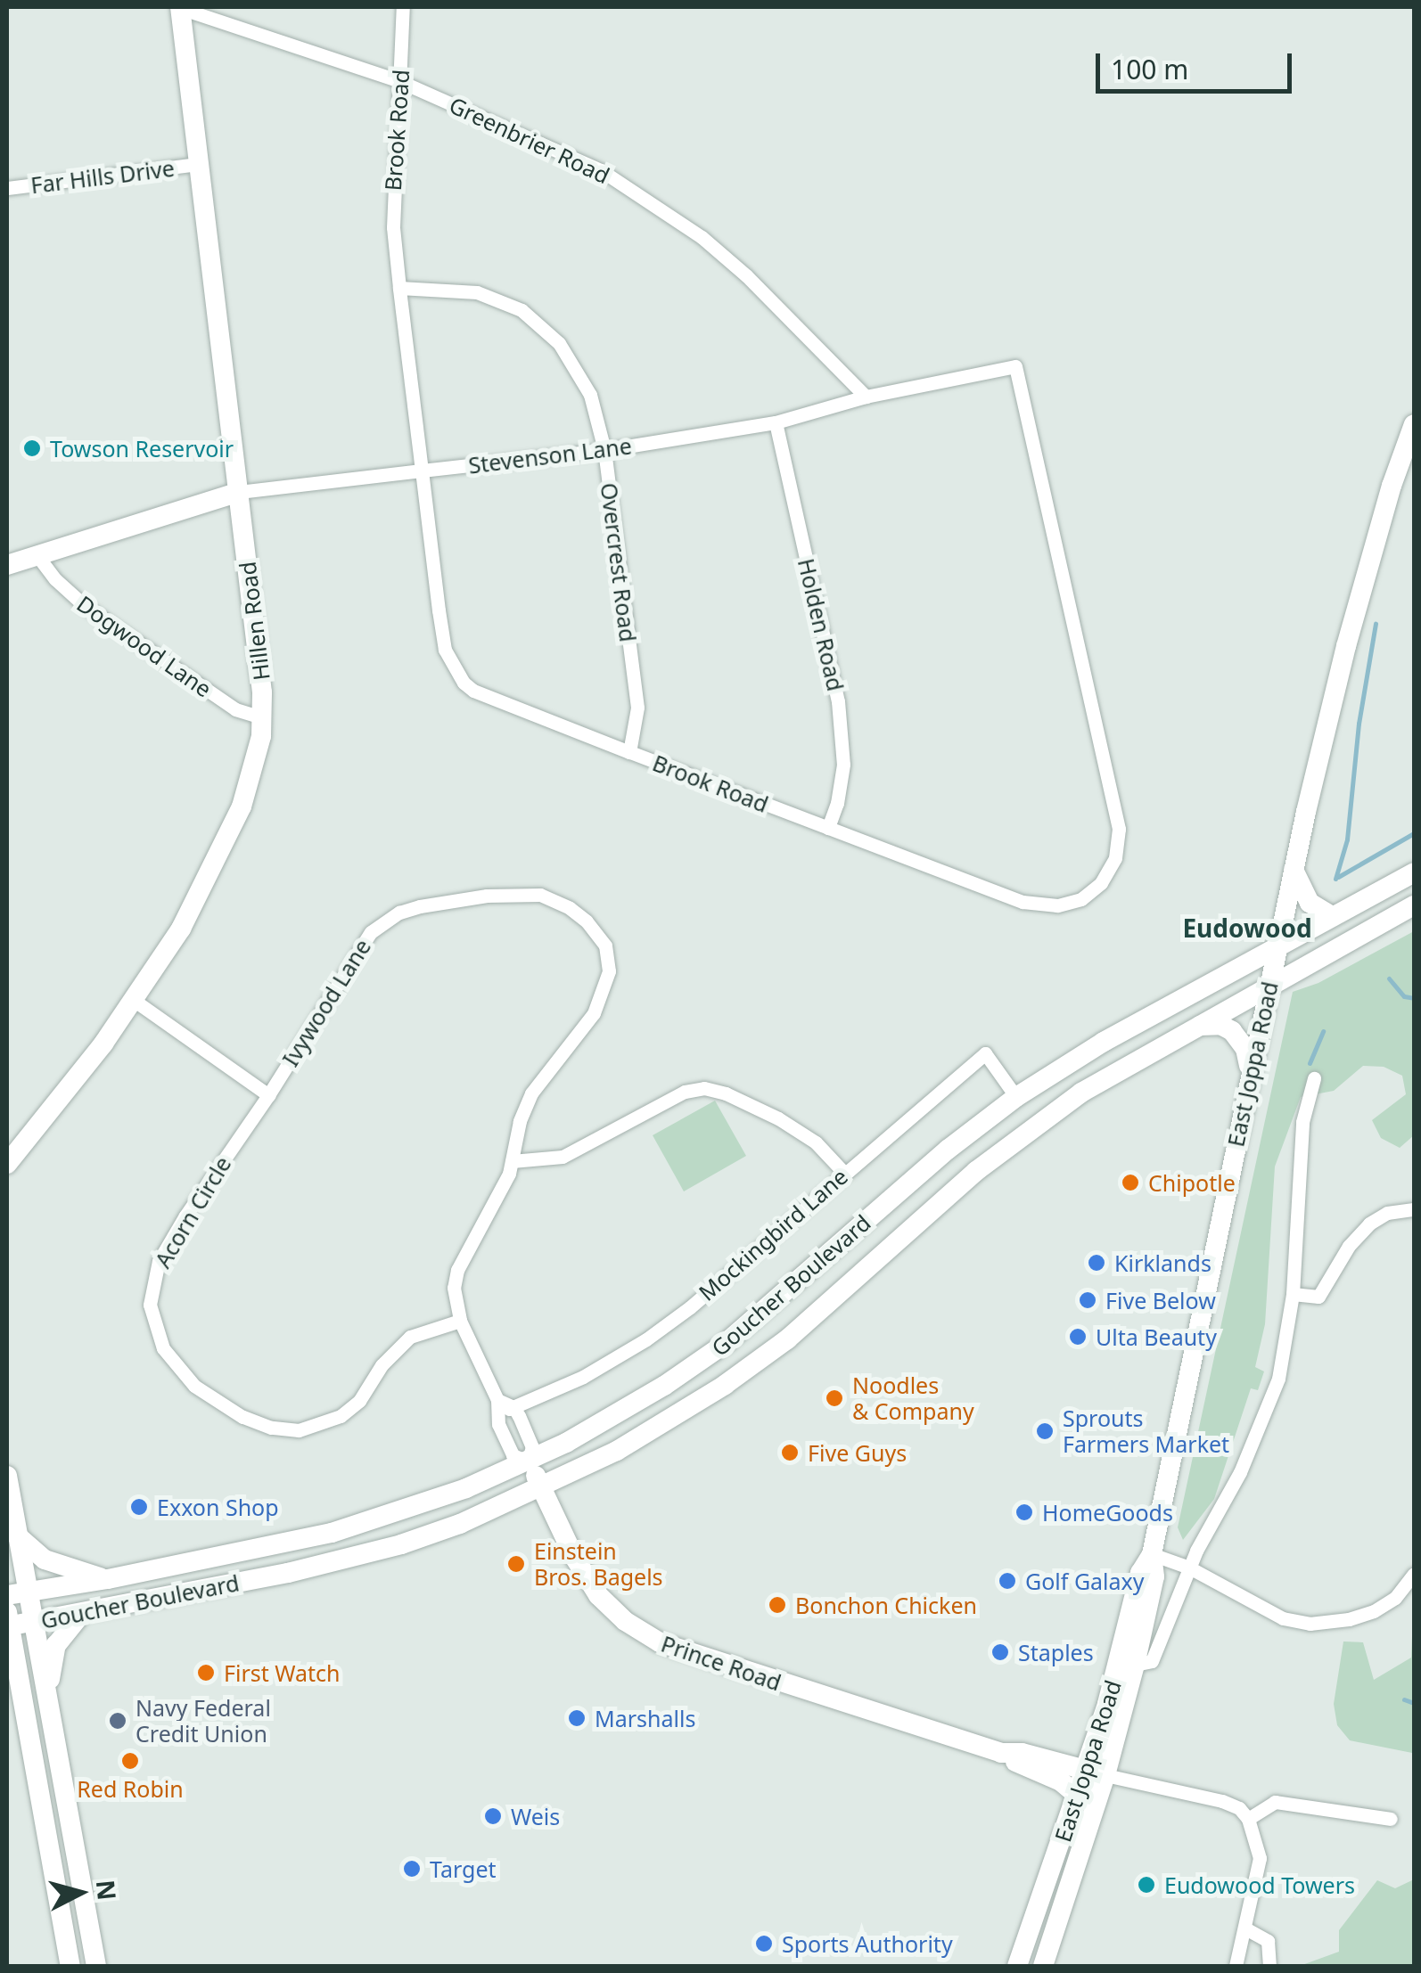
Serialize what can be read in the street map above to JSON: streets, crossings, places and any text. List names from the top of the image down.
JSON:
{
  "streets": {
    "main road": [
      "Stevenson Lane",
      "Hillen Road",
      "East Joppa Road",
      "Goucher Boulevard",
      "Prince Road"
    ],
    "street": [
      "Brook Road",
      "Greenbrier Road",
      "Far Hills Drive",
      "Overcrest Road",
      "Holden Road",
      "Dogwood Lane",
      "Ivywood Lane",
      "Acorn Circle",
      "Mockingbird Lane"
    ]
  },
  "crossings": [
    ["Brook Road", "Greenbrier Road"],
    ["Brook Road", "Stevenson Lane"],
    ["Brook Road", "Overcrest Road"],
    ["Brook Road", "Holden Road"],
    ["Greenbrier Road", "Stevenson Lane"],
    ["Greenbrier Road", "Hillen Road"],
    ["Far Hills Drive", "Hillen Road"],
    ["Stevenson Lane", "Overcrest Road"],
    ["Stevenson Lane", "Hillen Road"],
    ["Stevenson Lane", "Holden Road"],
    ["Stevenson Lane", "Dogwood Lane"],
    ["Hillen Road", "Dogwood Lane"],
    ["Ivywood Lane", "Acorn Circle"],
    ["East Joppa Road", "Goucher Boulevard"],
    ["East Joppa Road", "Prince Road"],
    ["Mockingbird Lane", "Goucher Boulevard"],
    ["Goucher Boulevard", "Prince Road"]
  ],
  "districts": ["Eudowood"],
  "places": [
    "Towson Reservoir",
    "Chipotle",
    "Kirklands",
    "Five Below",
    "Ulta Beauty",
    "Noodles & Company",
    "Sprouts Farmers Market",
    "Five Guys",
    "Exxon Shop",
    "HomeGoods",
    "Einstein Bros. Bagels",
    "Golf Galaxy",
    "Bonchon Chicken",
    "Staples",
    "First Watch",
    "Marshalls",
    "Navy Federal Credit Union",
    "Red Robin",
    "Weis",
    "Target",
    "Eudowood Towers",
    "Sports Authority"
  ],
  "scale_bar": "100 m",
  "north": "right"
}
